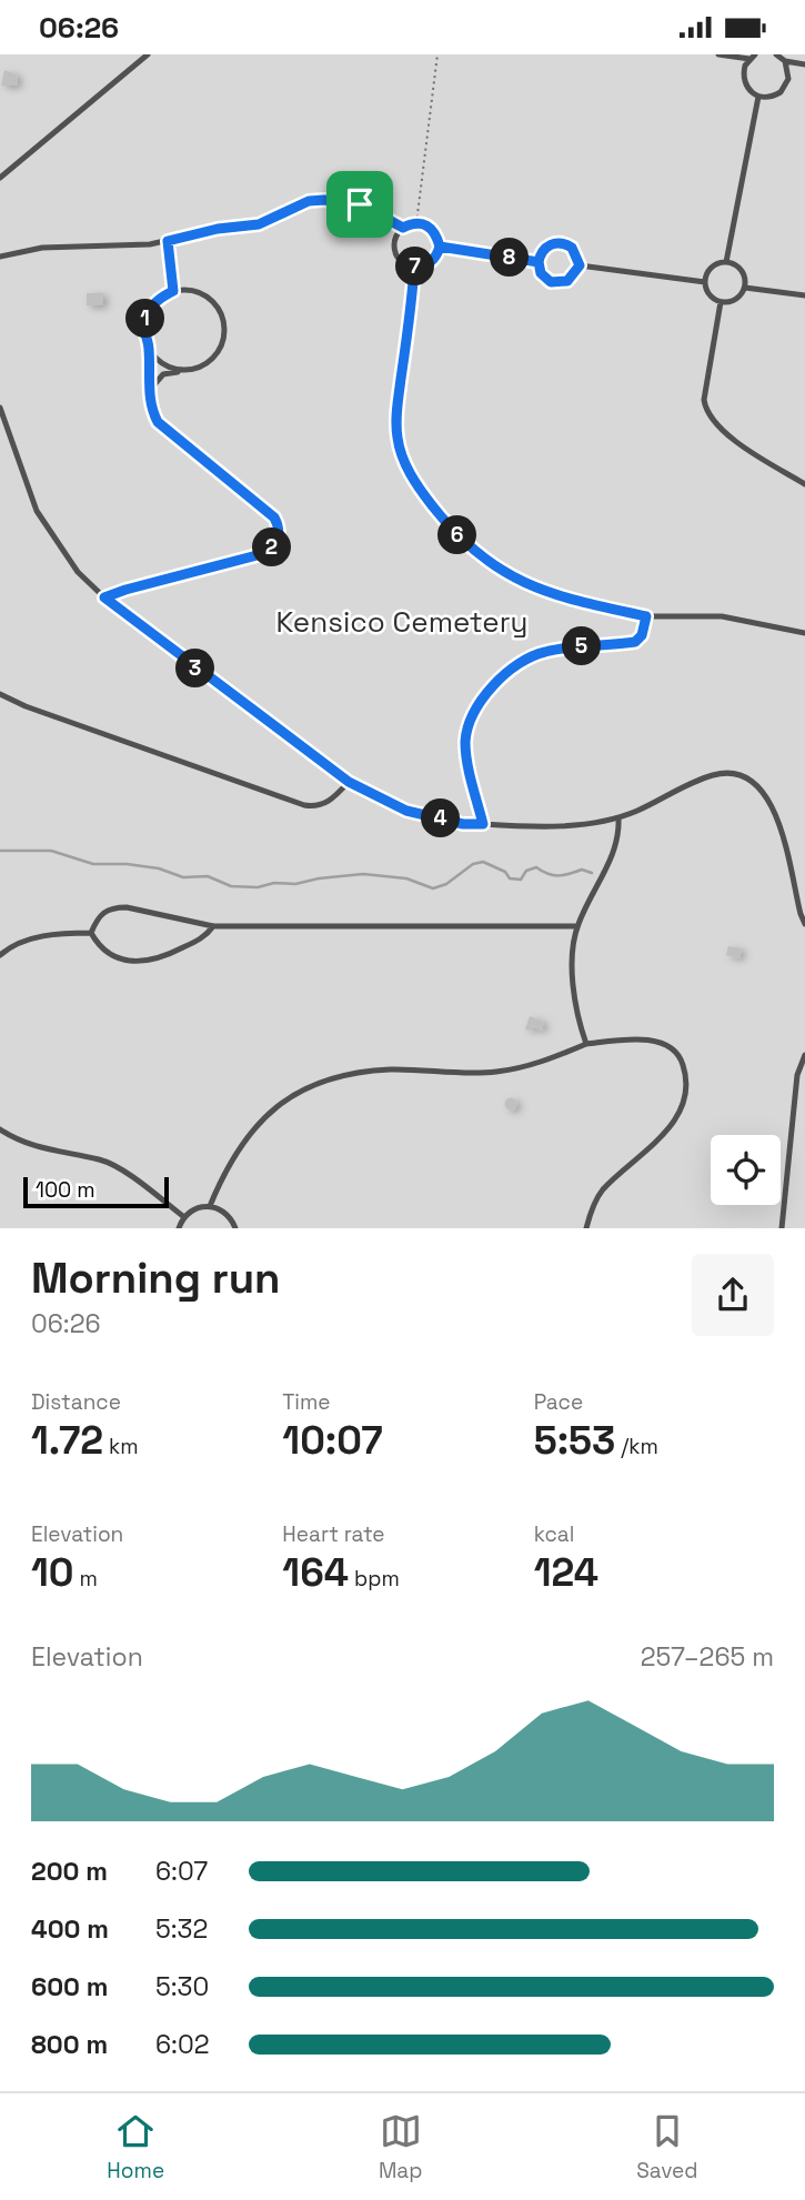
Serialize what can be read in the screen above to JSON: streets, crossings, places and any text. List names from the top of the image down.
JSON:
{
  "parks": ["Kensico Cemetery"],
  "scale_bar": "100 m",
  "page": {
    "status": "06:26",
    "pins": [
      "8",
      "7",
      "1",
      "6",
      "2",
      "5",
      "3",
      "4"
    ],
    "scale": "100 m",
    "heading": ["Morning run", "06:26"],
    "stats": [
      ["Distance", "1.72 km"],
      ["Time", "10:07"],
      ["Pace", "5:53 /km"],
      ["Elevation", "10 m"],
      ["Heart rate", "164 bpm"],
      ["kcal", "124"]
    ],
    "chart": ["Elevation", "257–265 m"],
    "list": [
      {
        "name": "200 m",
        "note": "6:07"
      },
      {
        "name": "400 m",
        "note": "5:32"
      },
      {
        "name": "600 m",
        "note": "5:30"
      },
      {
        "name": "800 m",
        "note": "6:02"
      }
    ],
    "tabs": ["Home", "Map", "Saved"]
  }
}
